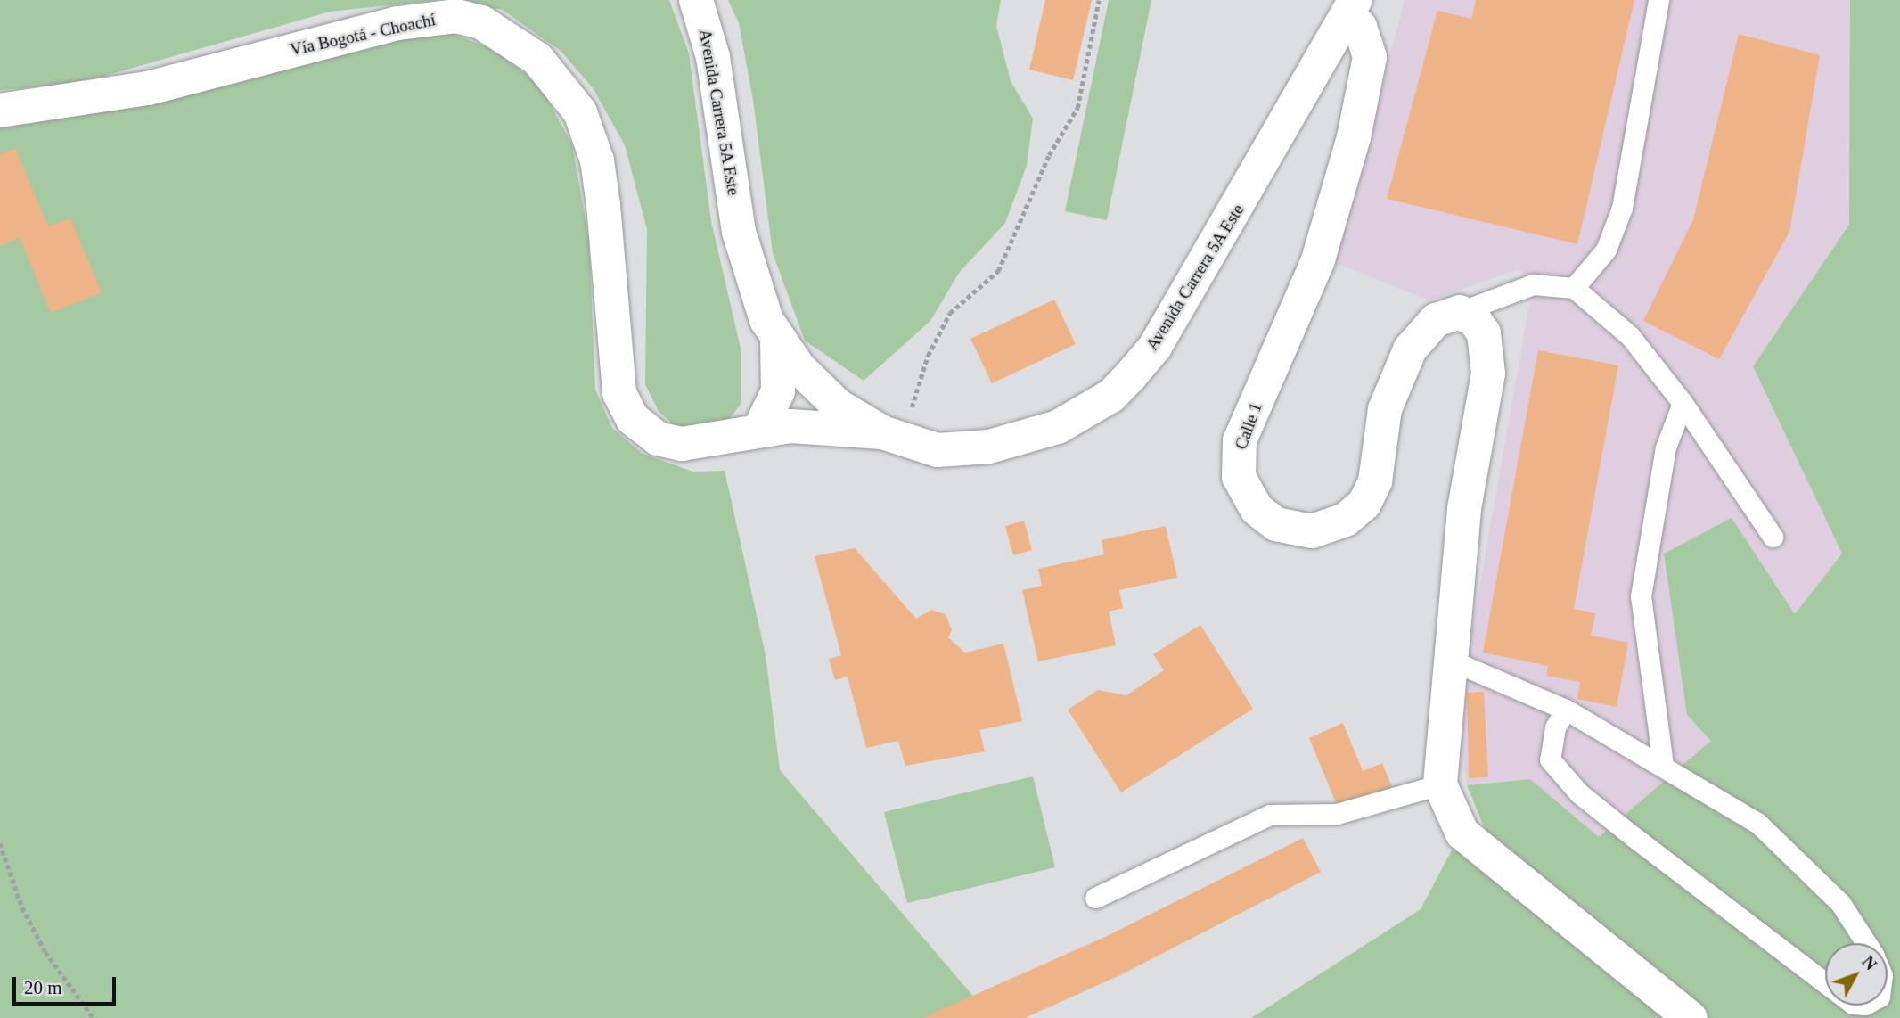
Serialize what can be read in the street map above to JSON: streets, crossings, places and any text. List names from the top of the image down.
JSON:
{
  "streets": {
    "main road": ["Vía Bogotá - Choachí", "Avenida Carrera 5A Este", "Calle 1"]
  },
  "crossings": [
    ["Vía Bogotá - Choachí", "Avenida Carrera 5A Este"],
    ["Avenida Carrera 5A Este", "Calle 1"]
  ],
  "scale_bar": "20 m",
  "north": "top right"
}
